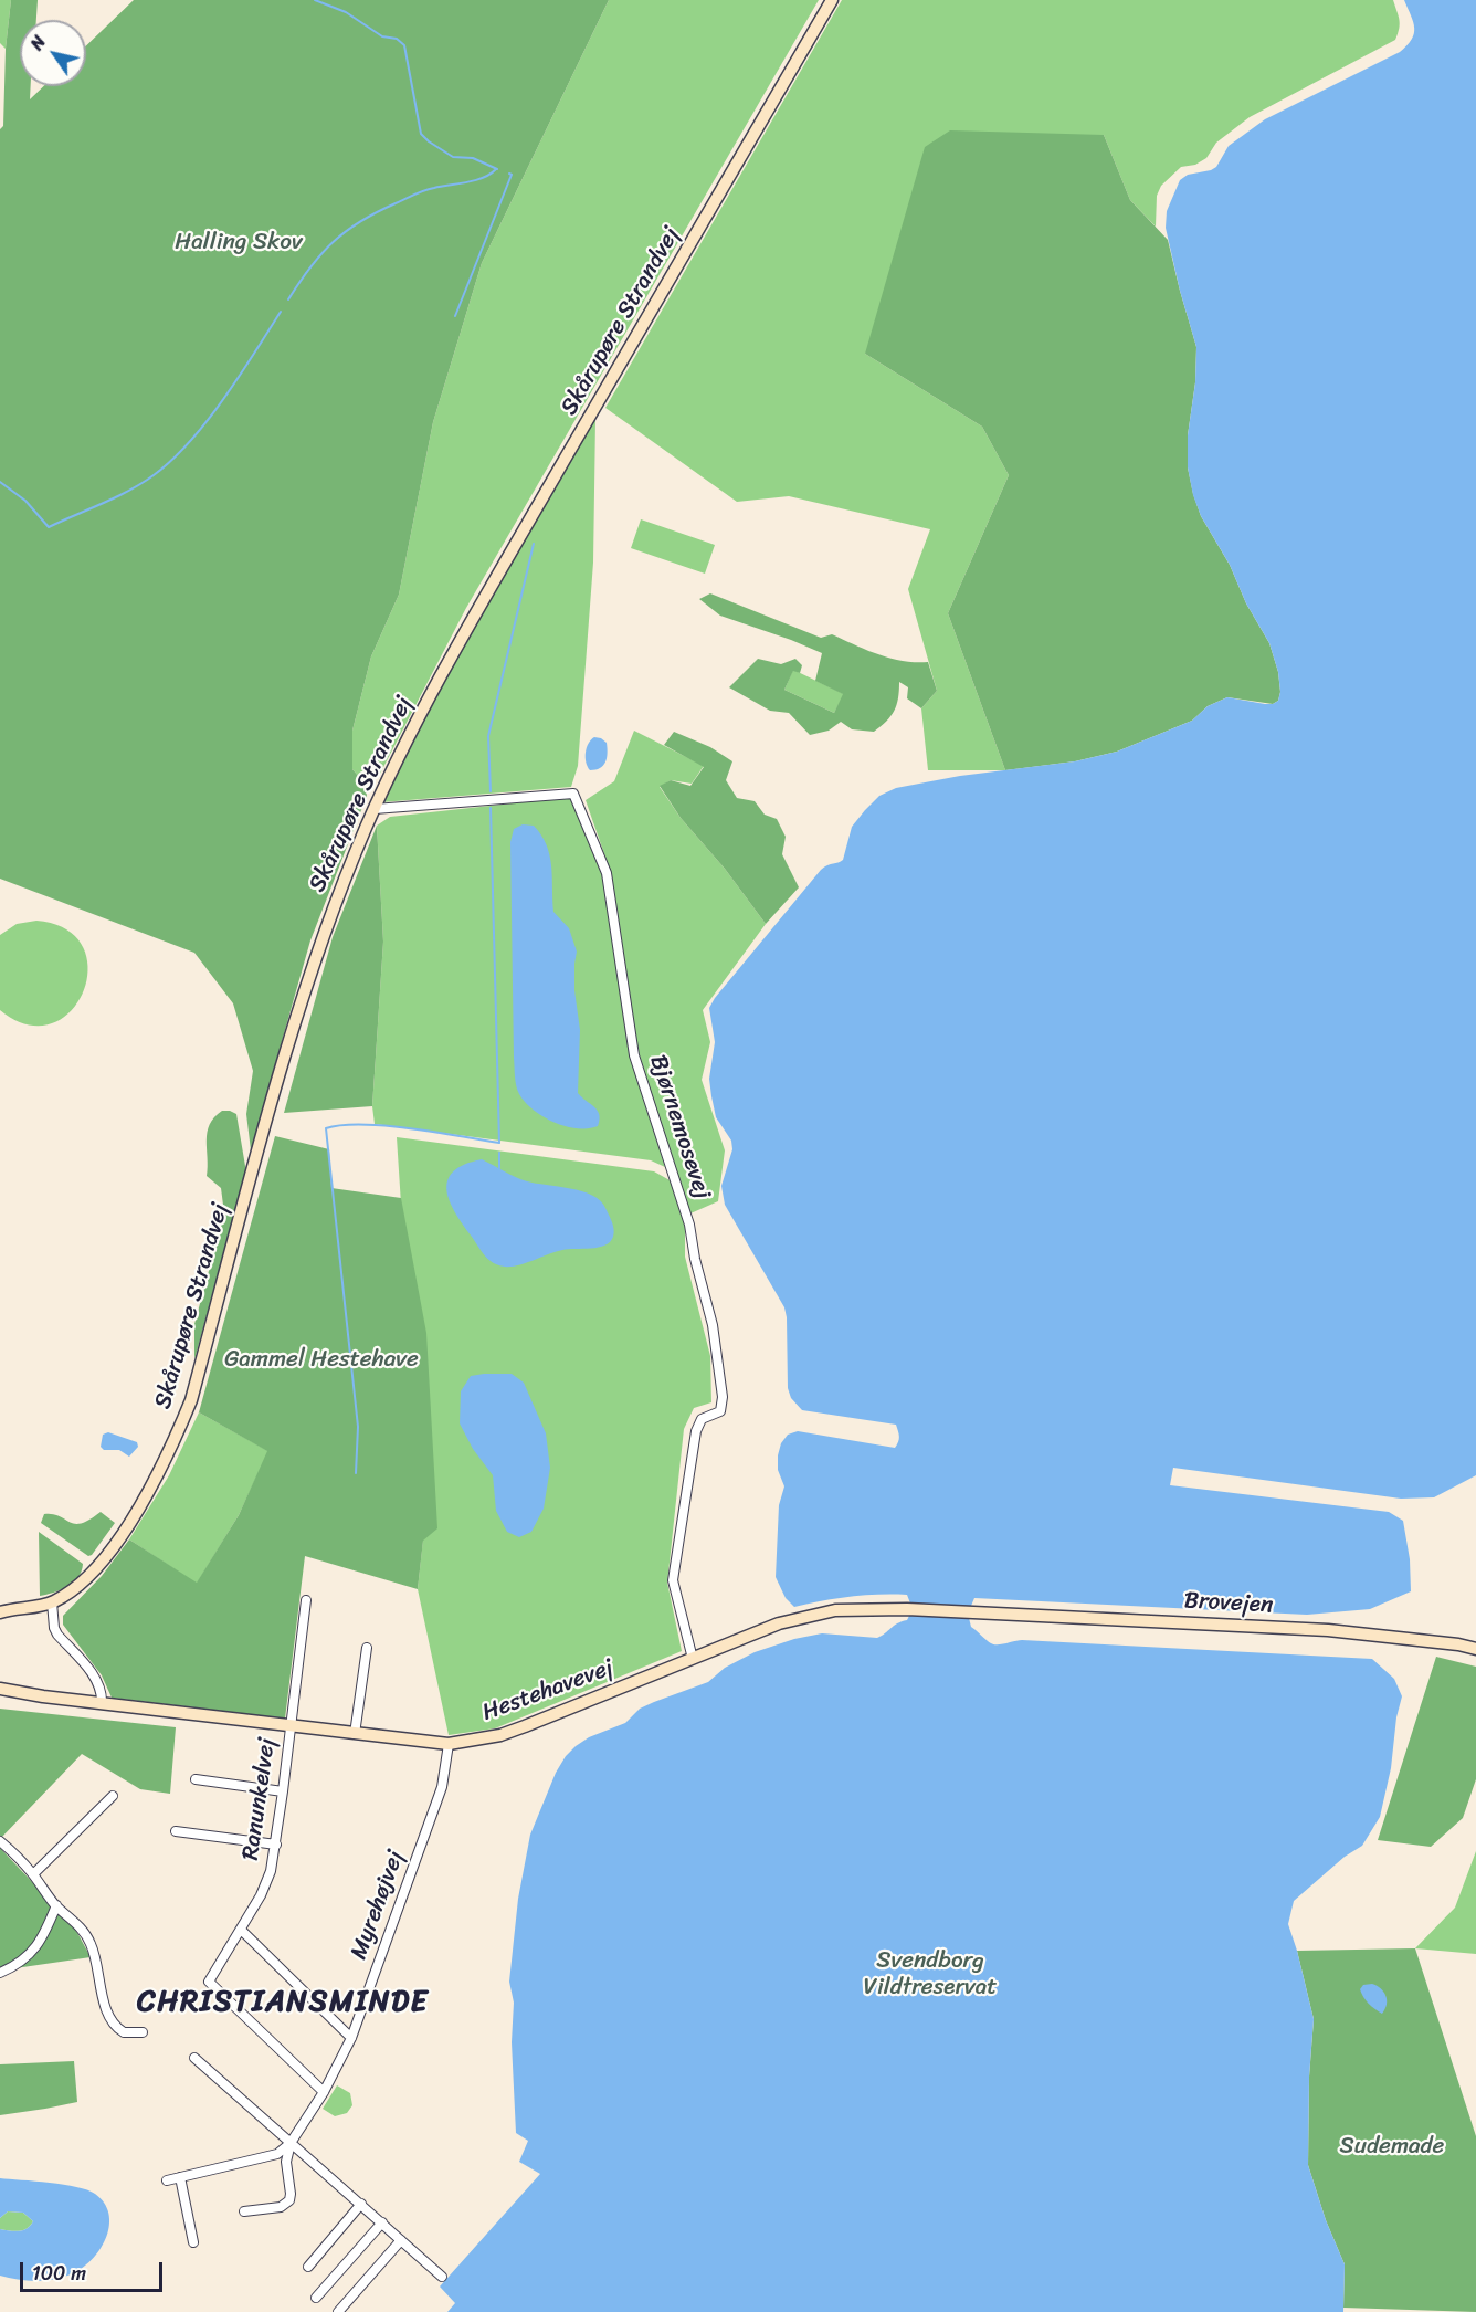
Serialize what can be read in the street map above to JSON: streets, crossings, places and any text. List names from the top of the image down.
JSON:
{
  "streets": {
    "street": [
      "Skårupøre Strandvej",
      "Bjørnemosevej",
      "Brovejen",
      "Hestehavevej",
      "Ranunkelvej",
      "Myrehøjvej"
    ]
  },
  "crossings": [
    ["Skårupøre Strandvej", "Bjørnemosevej"],
    ["Bjørnemosevej", "Hestehavevej"],
    ["Brovejen", "Hestehavevej"],
    ["Hestehavevej", "Ranunkelvej"],
    ["Hestehavevej", "Myrehøjvej"],
    ["Ranunkelvej", "Myrehøjvej"]
  ],
  "districts": ["CHRISTIANSMINDE"],
  "parks": [
    "Halling Skov",
    "Gammel Hestehave",
    "Svendborg Vildtreservat",
    "Sudemade"
  ],
  "scale_bar": "100 m",
  "north": "top left"
}
